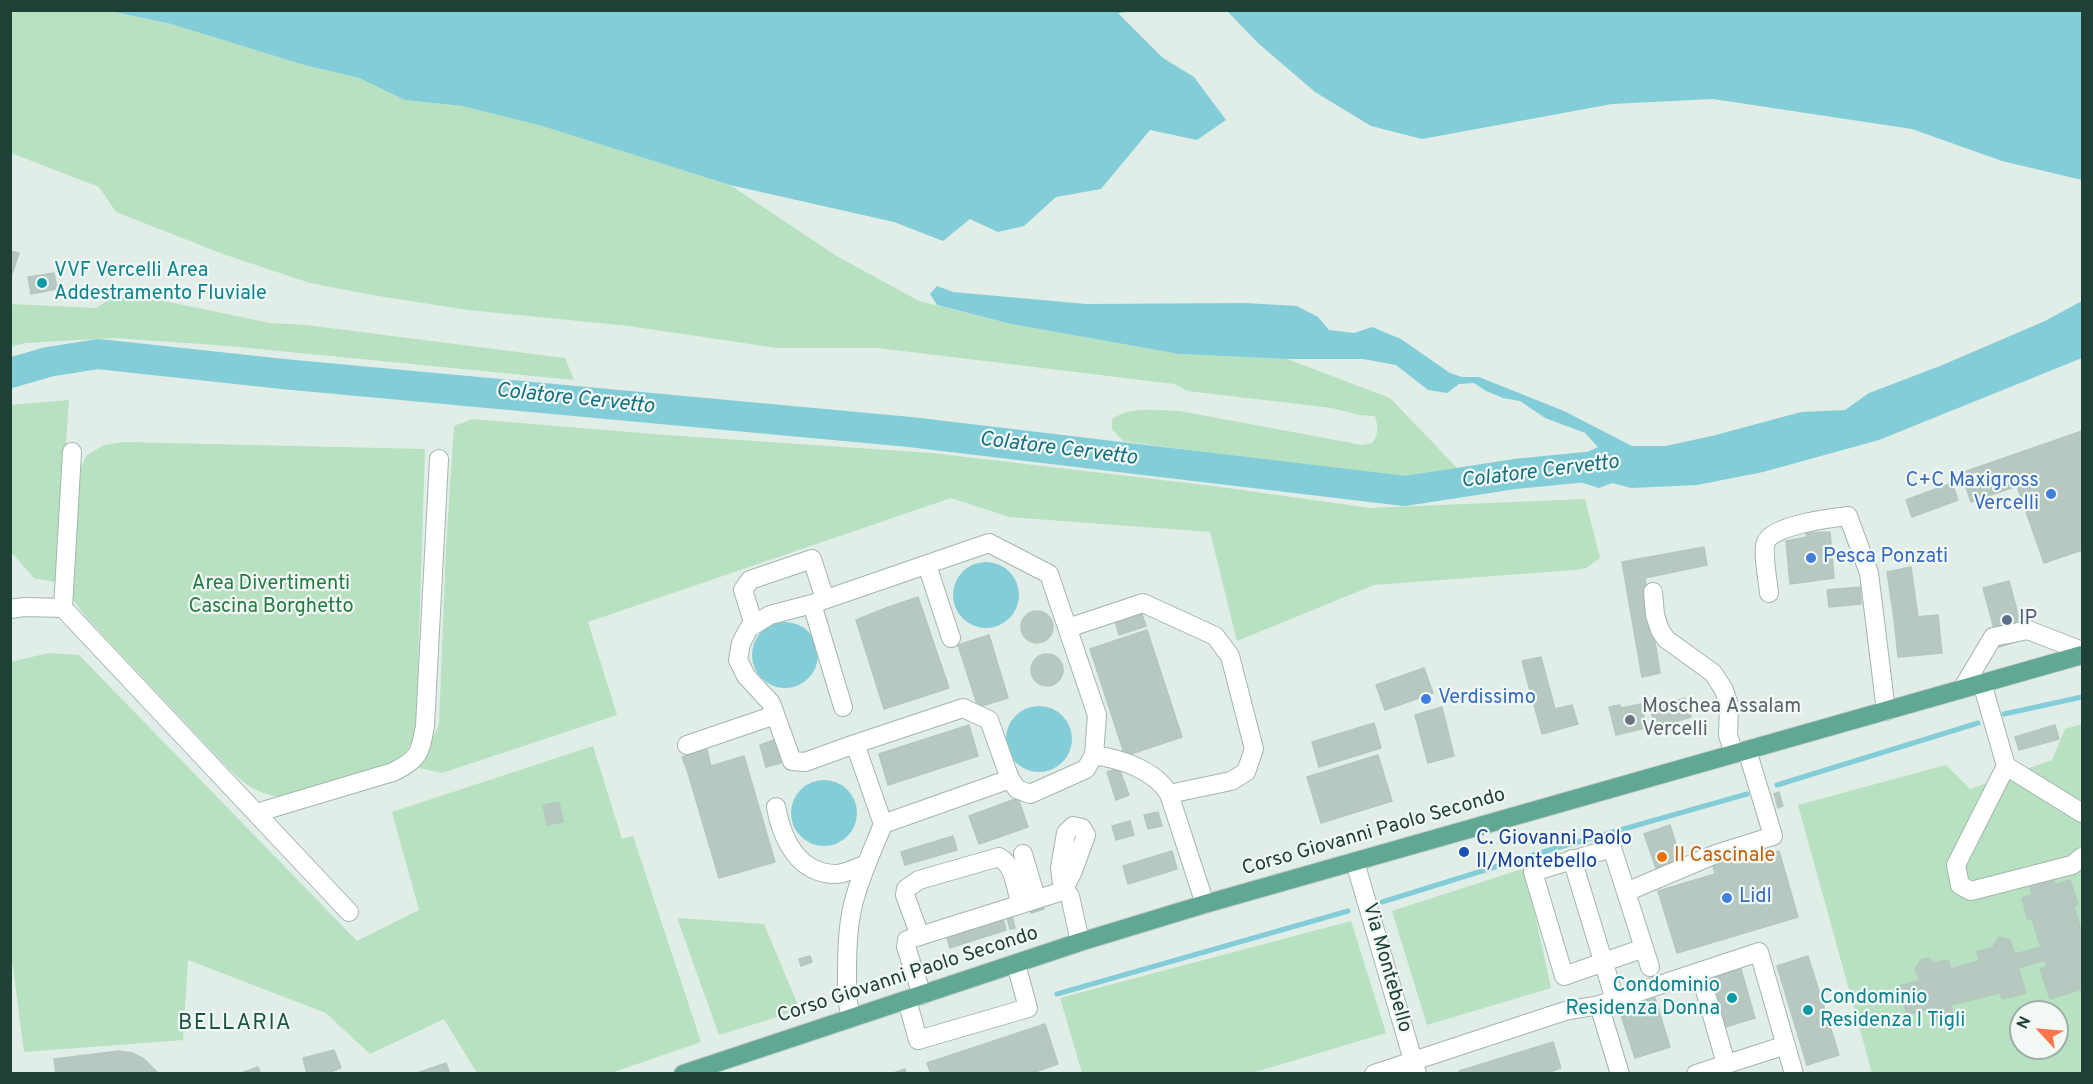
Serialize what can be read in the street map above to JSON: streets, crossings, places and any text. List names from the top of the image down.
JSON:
{
  "streets": {
    "main road": ["Corso Giovanni Paolo Secondo"],
    "street": ["Via Montebello"]
  },
  "crossings": [
    ["Corso Giovanni Paolo Secondo", "Via Montebello"]
  ],
  "districts": ["BELLARIA"],
  "water": ["Colatore Cervetto"],
  "parks": ["Area Divertimenti Cascina Borghetto"],
  "places": [
    "VVF Vercelli Area Addestramento Fluviale",
    "C+C Maxigross Vercelli",
    "Pesca Ponzati",
    "IP",
    "Verdissimo",
    "Moschea Assalam Vercelli",
    "C. Giovanni Paolo II/Montebello",
    "Il Cascinale",
    "Lidl",
    "Condominio Residenza Donna",
    "Condominio Residenza I Tigli"
  ],
  "north": "top left"
}
